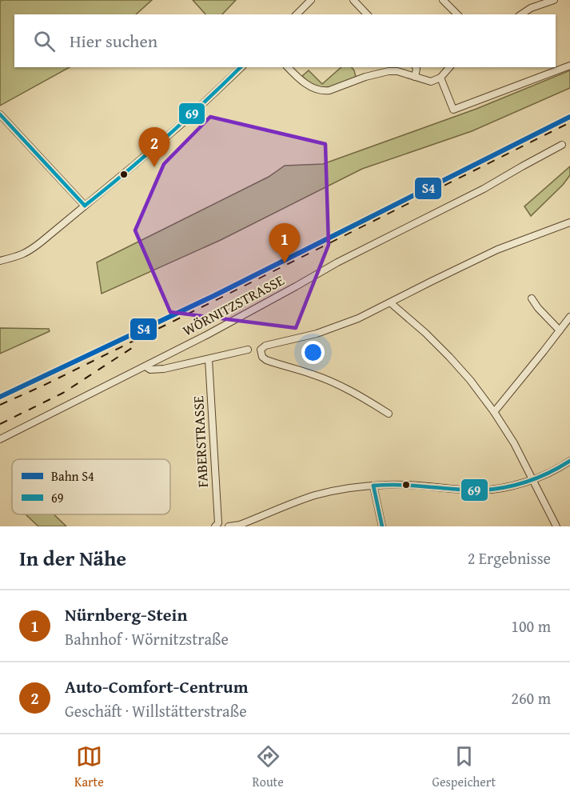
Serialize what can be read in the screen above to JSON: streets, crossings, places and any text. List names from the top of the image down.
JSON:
{
  "streets": {
    "street": ["WÖRNITZSTRASSE", "FABERSTRASSE"]
  },
  "lines": ["transit line 69", "rail line S4"],
  "legend": ["Bahn S4", "69"],
  "page": {
    "search": "Hier suchen",
    "pins": ["2", "1"],
    "heading": ["In der Nähe", "2 Ergebnisse"],
    "list": [
      {
        "mark": "1",
        "name": "Nürnberg-Stein",
        "note": "Bahnhof · Wörnitzstraße",
        "value": "100 m"
      },
      {
        "mark": "2",
        "name": "Auto-Comfort-Centrum",
        "note": "Geschäft · Willstätterstraße",
        "value": "260 m"
      }
    ],
    "nav": ["Karte", "Route", "Gespeichert"]
  }
}
